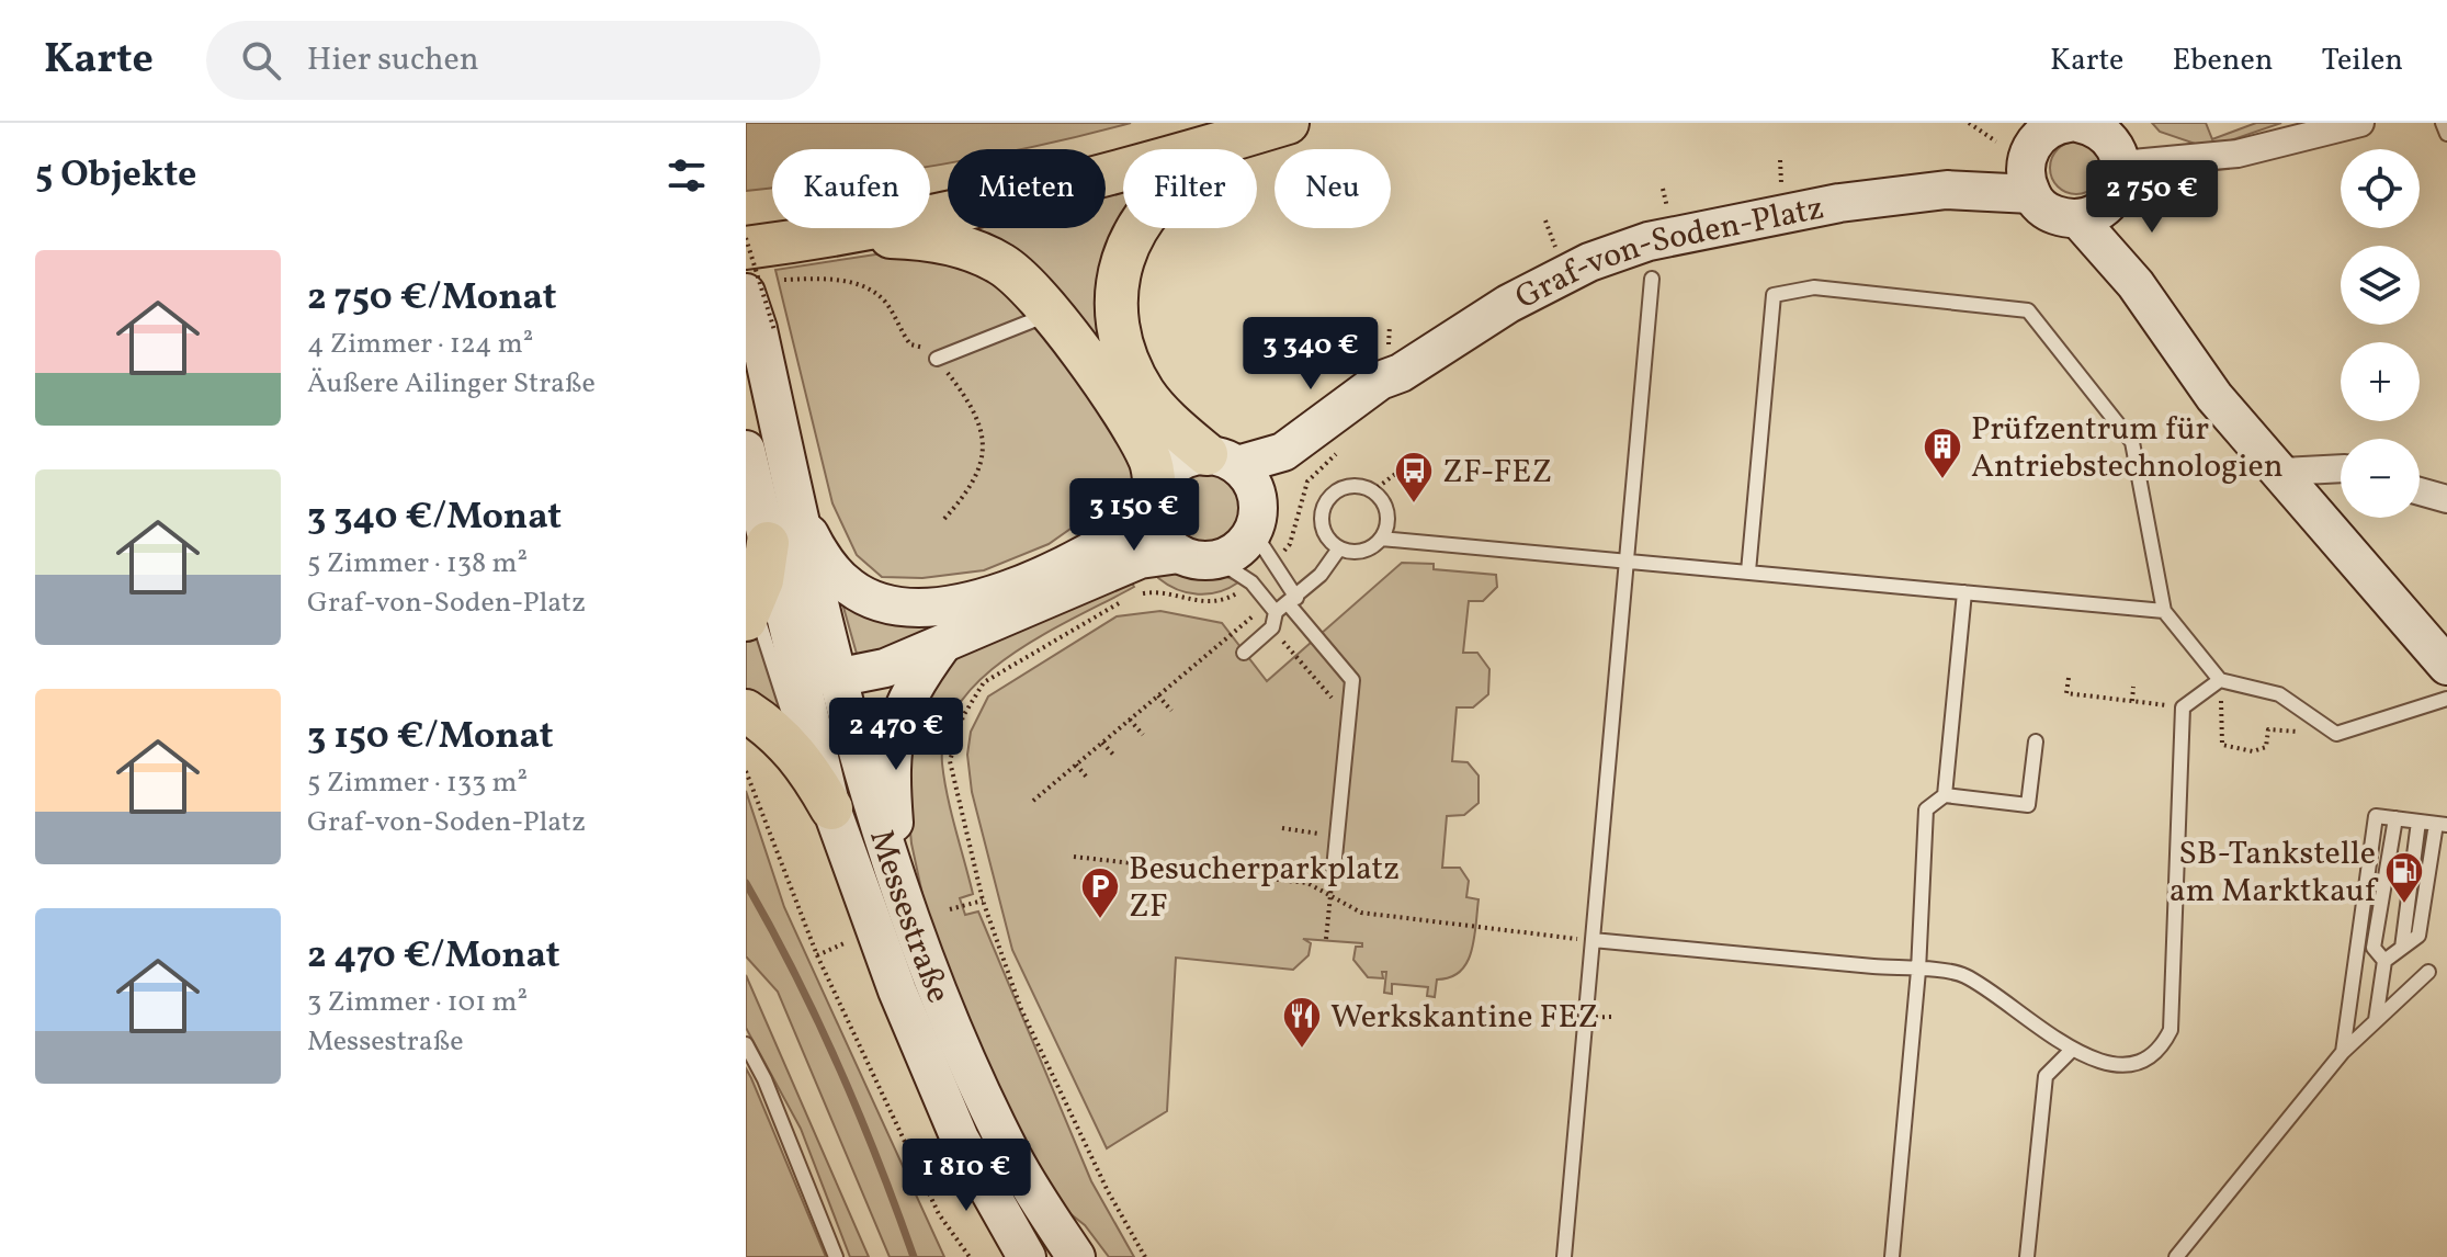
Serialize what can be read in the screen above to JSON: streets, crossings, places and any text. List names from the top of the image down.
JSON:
{
  "streets": {
    "street": ["Graf-von-Soden-Platz", "Messestraße"]
  },
  "crossings": [
    ["Graf-von-Soden-Platz", "Messestraße"]
  ],
  "places": {
    "building": ["Prüfzentrum für Antriebstechnologien"],
    "bus stop": ["ZF-FEZ"],
    "fuel station": ["SB-Tankstelle am Marktkauf"],
    "parking": ["Besucherparkplatz ZF"],
    "restaurant": ["Werkskantine FEZ"]
  },
  "page": {
    "header": "Karte",
    "search": "Hier suchen",
    "nav": ["Karte", "Ebenen", "Teilen"],
    "heading": "5 Objekte",
    "map_buttons": ["+", "−"],
    "chip": [
      "Kaufen",
      "Mieten",
      "Filter",
      "Neu"
    ],
    "price": [
      "2 750 €",
      "3 340 €",
      "3 150 €",
      "2 470 €",
      "1 810 €"
    ],
    "list": [
      {
        "name": "2 750 €/Monat",
        "note": "4 Zimmer · 124 m² · Äußere Ailinger Straße"
      },
      {
        "name": "3 340 €/Monat",
        "note": "5 Zimmer · 138 m² · Graf-von-Soden-Platz"
      },
      {
        "name": "3 150 €/Monat",
        "note": "5 Zimmer · 133 m² · Graf-von-Soden-Platz"
      },
      {
        "name": "2 470 €/Monat",
        "note": "3 Zimmer · 101 m² · Messestraße"
      }
    ]
  }
}
